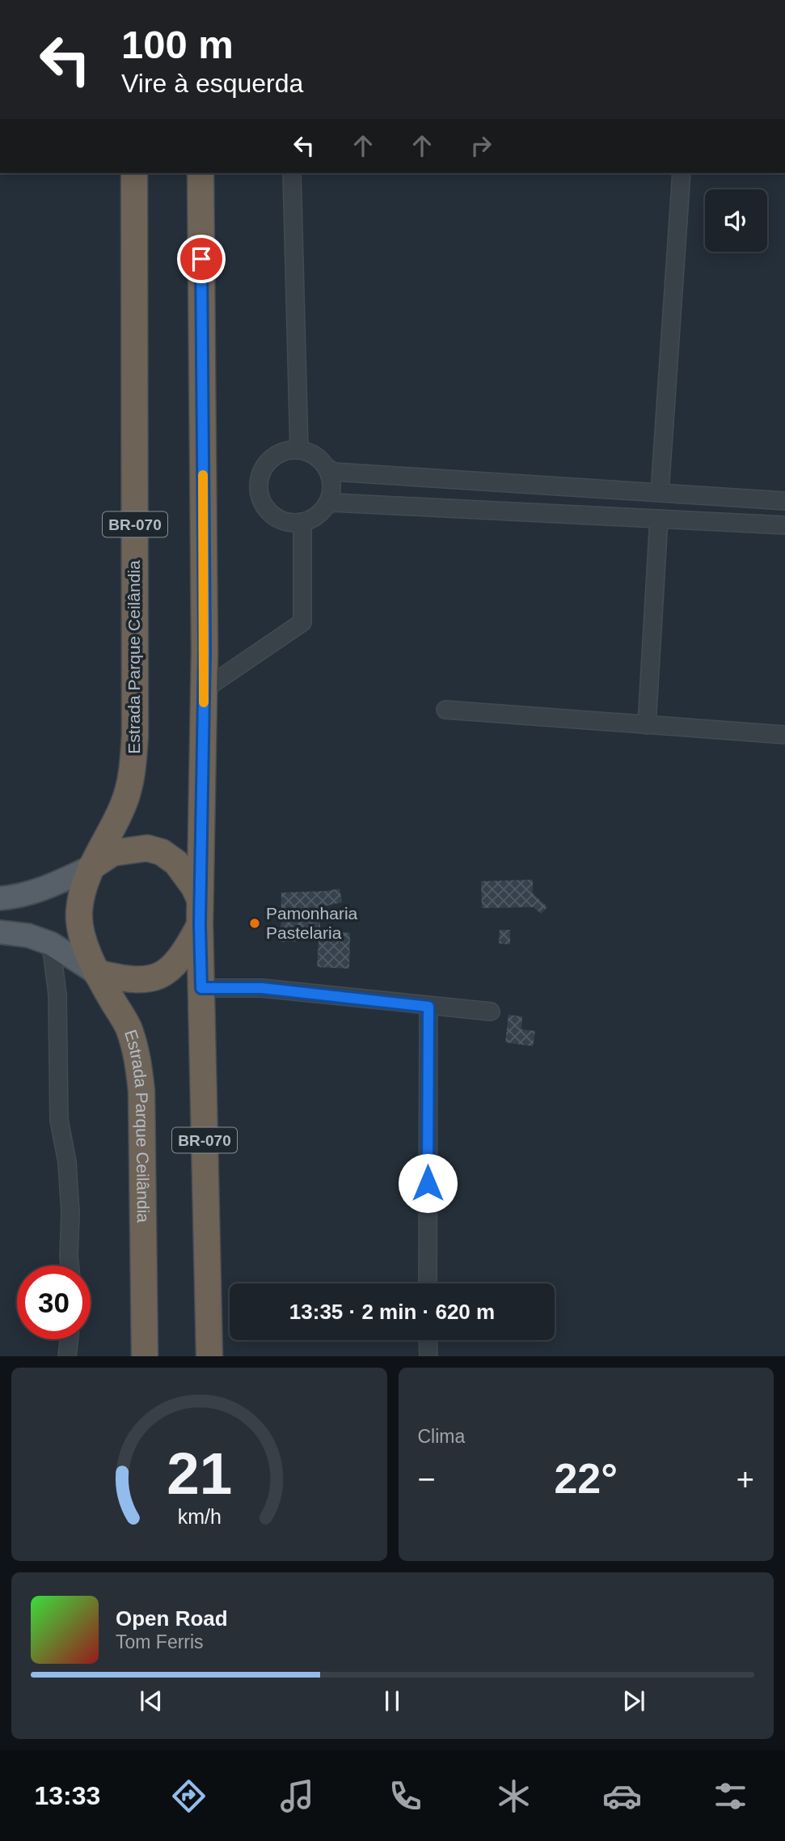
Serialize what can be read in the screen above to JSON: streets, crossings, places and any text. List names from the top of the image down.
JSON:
{
  "streets": {
    "highway": ["BR-070", "Estrada Parque Ceilândia"]
  },
  "crossings": [
    ["BR-070", "Estrada Parque Ceilândia"]
  ],
  "places": ["Pamonharia Pastelaria"],
  "page": {
    "turn": ["100 m", "Vire à esquerda"],
    "limit": "30",
    "trip": "13:35 · 2 min · 620 m",
    "tile": "Clima",
    "heat": ["−", "22°", "+"],
    "song": ["Open Road", "Tom Ferris"],
    "tabs": "13:33",
    "gauge": ["21", "km/h"]
  }
}
